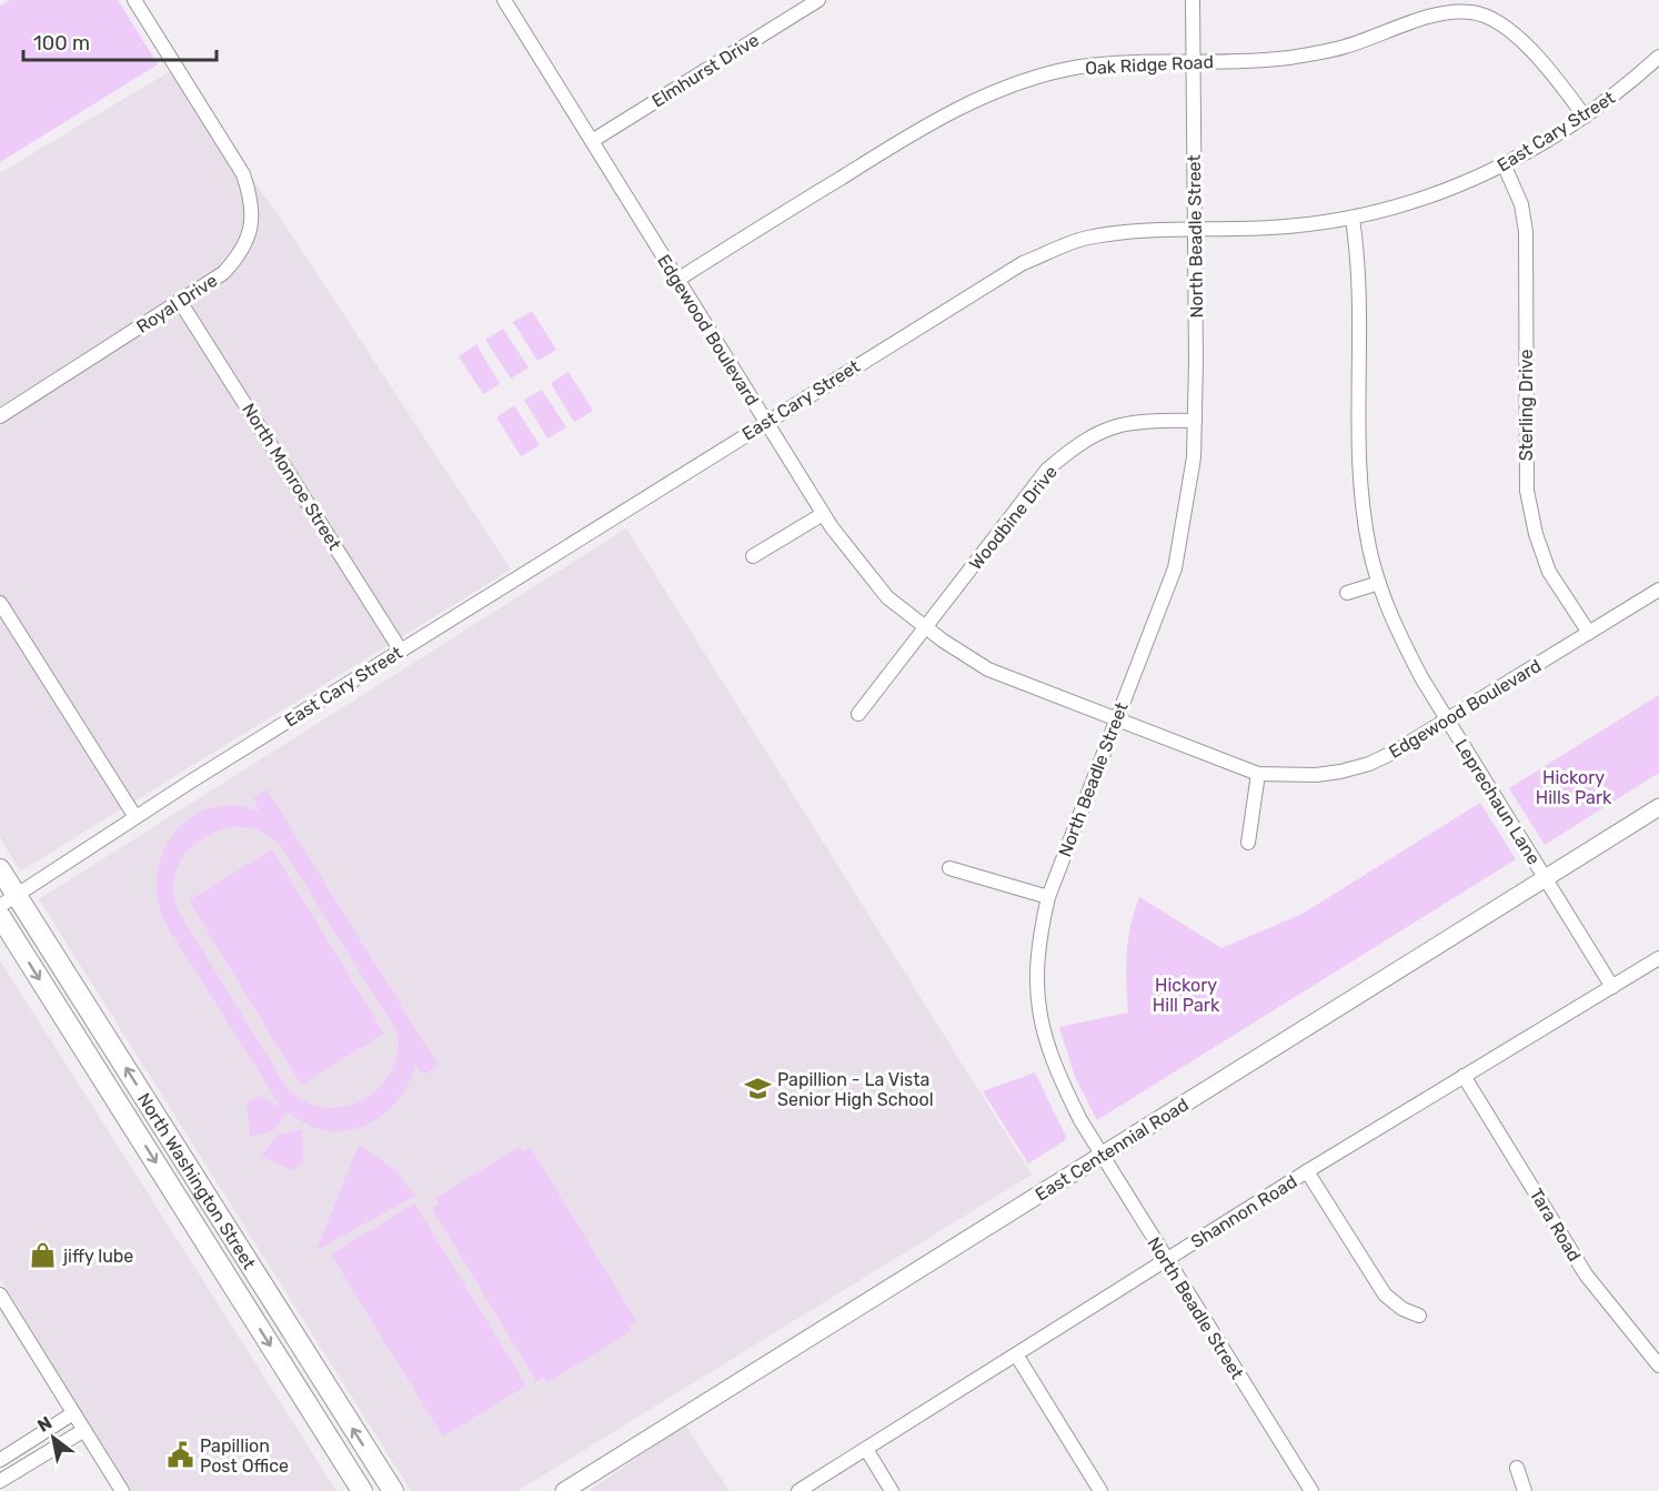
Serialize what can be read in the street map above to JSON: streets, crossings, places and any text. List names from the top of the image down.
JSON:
{
  "streets": {
    "main road": ["North Washington Street"],
    "street": [
      "Oak Ridge Road",
      "Elmhurst Drive",
      "East Cary Street",
      "North Beadle Street",
      "Royal Drive",
      "Edgewood Boulevard",
      "Sterling Drive",
      "North Monroe Street",
      "Woodbine Drive",
      "Leprechaun Lane",
      "East Centennial Road",
      "Shannon Road",
      "Tara Road"
    ]
  },
  "crossings": [
    ["Oak Ridge Road", "East Cary Street"],
    ["Oak Ridge Road", "North Beadle Street"],
    ["Oak Ridge Road", "Edgewood Boulevard"],
    ["Elmhurst Drive", "Edgewood Boulevard"],
    ["East Cary Street", "North Beadle Street"],
    ["East Cary Street", "Edgewood Boulevard"],
    ["East Cary Street", "Sterling Drive"],
    ["East Cary Street", "North Monroe Street"],
    ["East Cary Street", "Leprechaun Lane"],
    ["East Cary Street", "North Washington Street"],
    ["North Beadle Street", "Edgewood Boulevard"],
    ["North Beadle Street", "Woodbine Drive"],
    ["North Beadle Street", "East Centennial Road"],
    ["North Beadle Street", "Shannon Road"],
    ["Royal Drive", "North Monroe Street"],
    ["Edgewood Boulevard", "Sterling Drive"],
    ["Edgewood Boulevard", "Woodbine Drive"],
    ["Edgewood Boulevard", "Leprechaun Lane"],
    ["Leprechaun Lane", "East Centennial Road"],
    ["Leprechaun Lane", "Shannon Road"],
    ["Shannon Road", "Tara Road"]
  ],
  "parks": ["Hickory Hills Park", "Hickory Hill Park"],
  "places": {
    "school or university": ["Papillion - La Vista Senior High School"],
    "shop": ["jiffy lube"],
    "public building": ["Papillion Post Office"]
  },
  "scale_bar": "100 m",
  "north": "top left"
}
